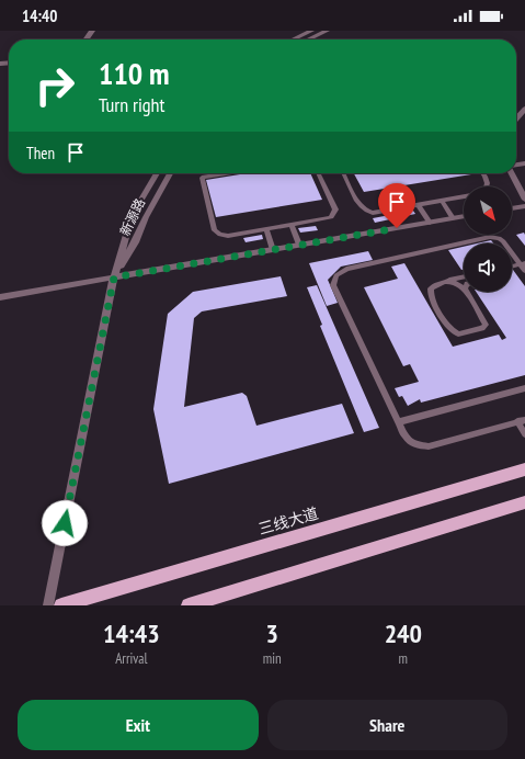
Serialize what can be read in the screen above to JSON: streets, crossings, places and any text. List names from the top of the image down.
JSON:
{
  "streets": {
    "main road": ["三线大道"],
    "street": ["新源路"]
  },
  "north": "bottom right",
  "page": {
    "status": "14:40",
    "turn": ["110 m", "Turn right"],
    "then": "Then",
    "eta": [
      "14:43",
      "Arrival",
      "3",
      "min",
      "240",
      "m"
    ],
    "buttons": ["Exit", "Share"]
  }
}
